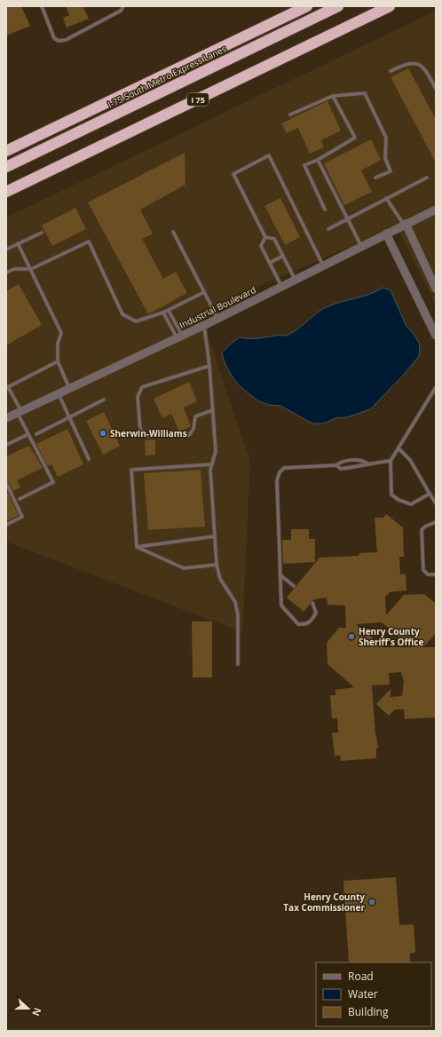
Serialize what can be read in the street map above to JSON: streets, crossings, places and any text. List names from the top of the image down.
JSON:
{
  "streets": {
    "highway": ["I-75 South Metro Express Lanes", "I 75"],
    "street": ["Industrial Boulevard"]
  },
  "places": ["Sherwin-Williams", "Henry County Sheriff's Office", "Henry County Tax Commissioner"],
  "legend": ["Road", "Water", "Building"],
  "north": "right"
}
